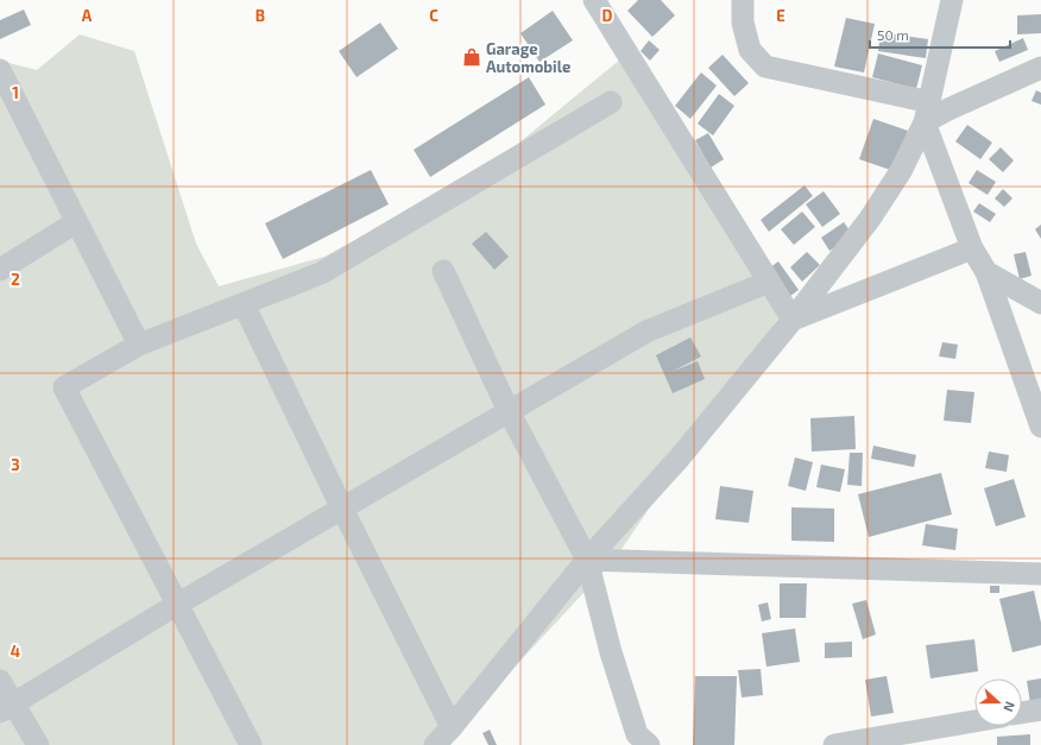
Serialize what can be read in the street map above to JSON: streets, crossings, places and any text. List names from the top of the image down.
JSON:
{
  "places": {
    "shop": ["Garage Automobile"]
  },
  "scale_bar": "50 m",
  "north": "right",
  "grid": {
    "columns": [
      "A",
      "B",
      "C",
      "D",
      "E"
    ],
    "rows": [
      "1",
      "2",
      "3",
      "4"
    ]
  }
}
